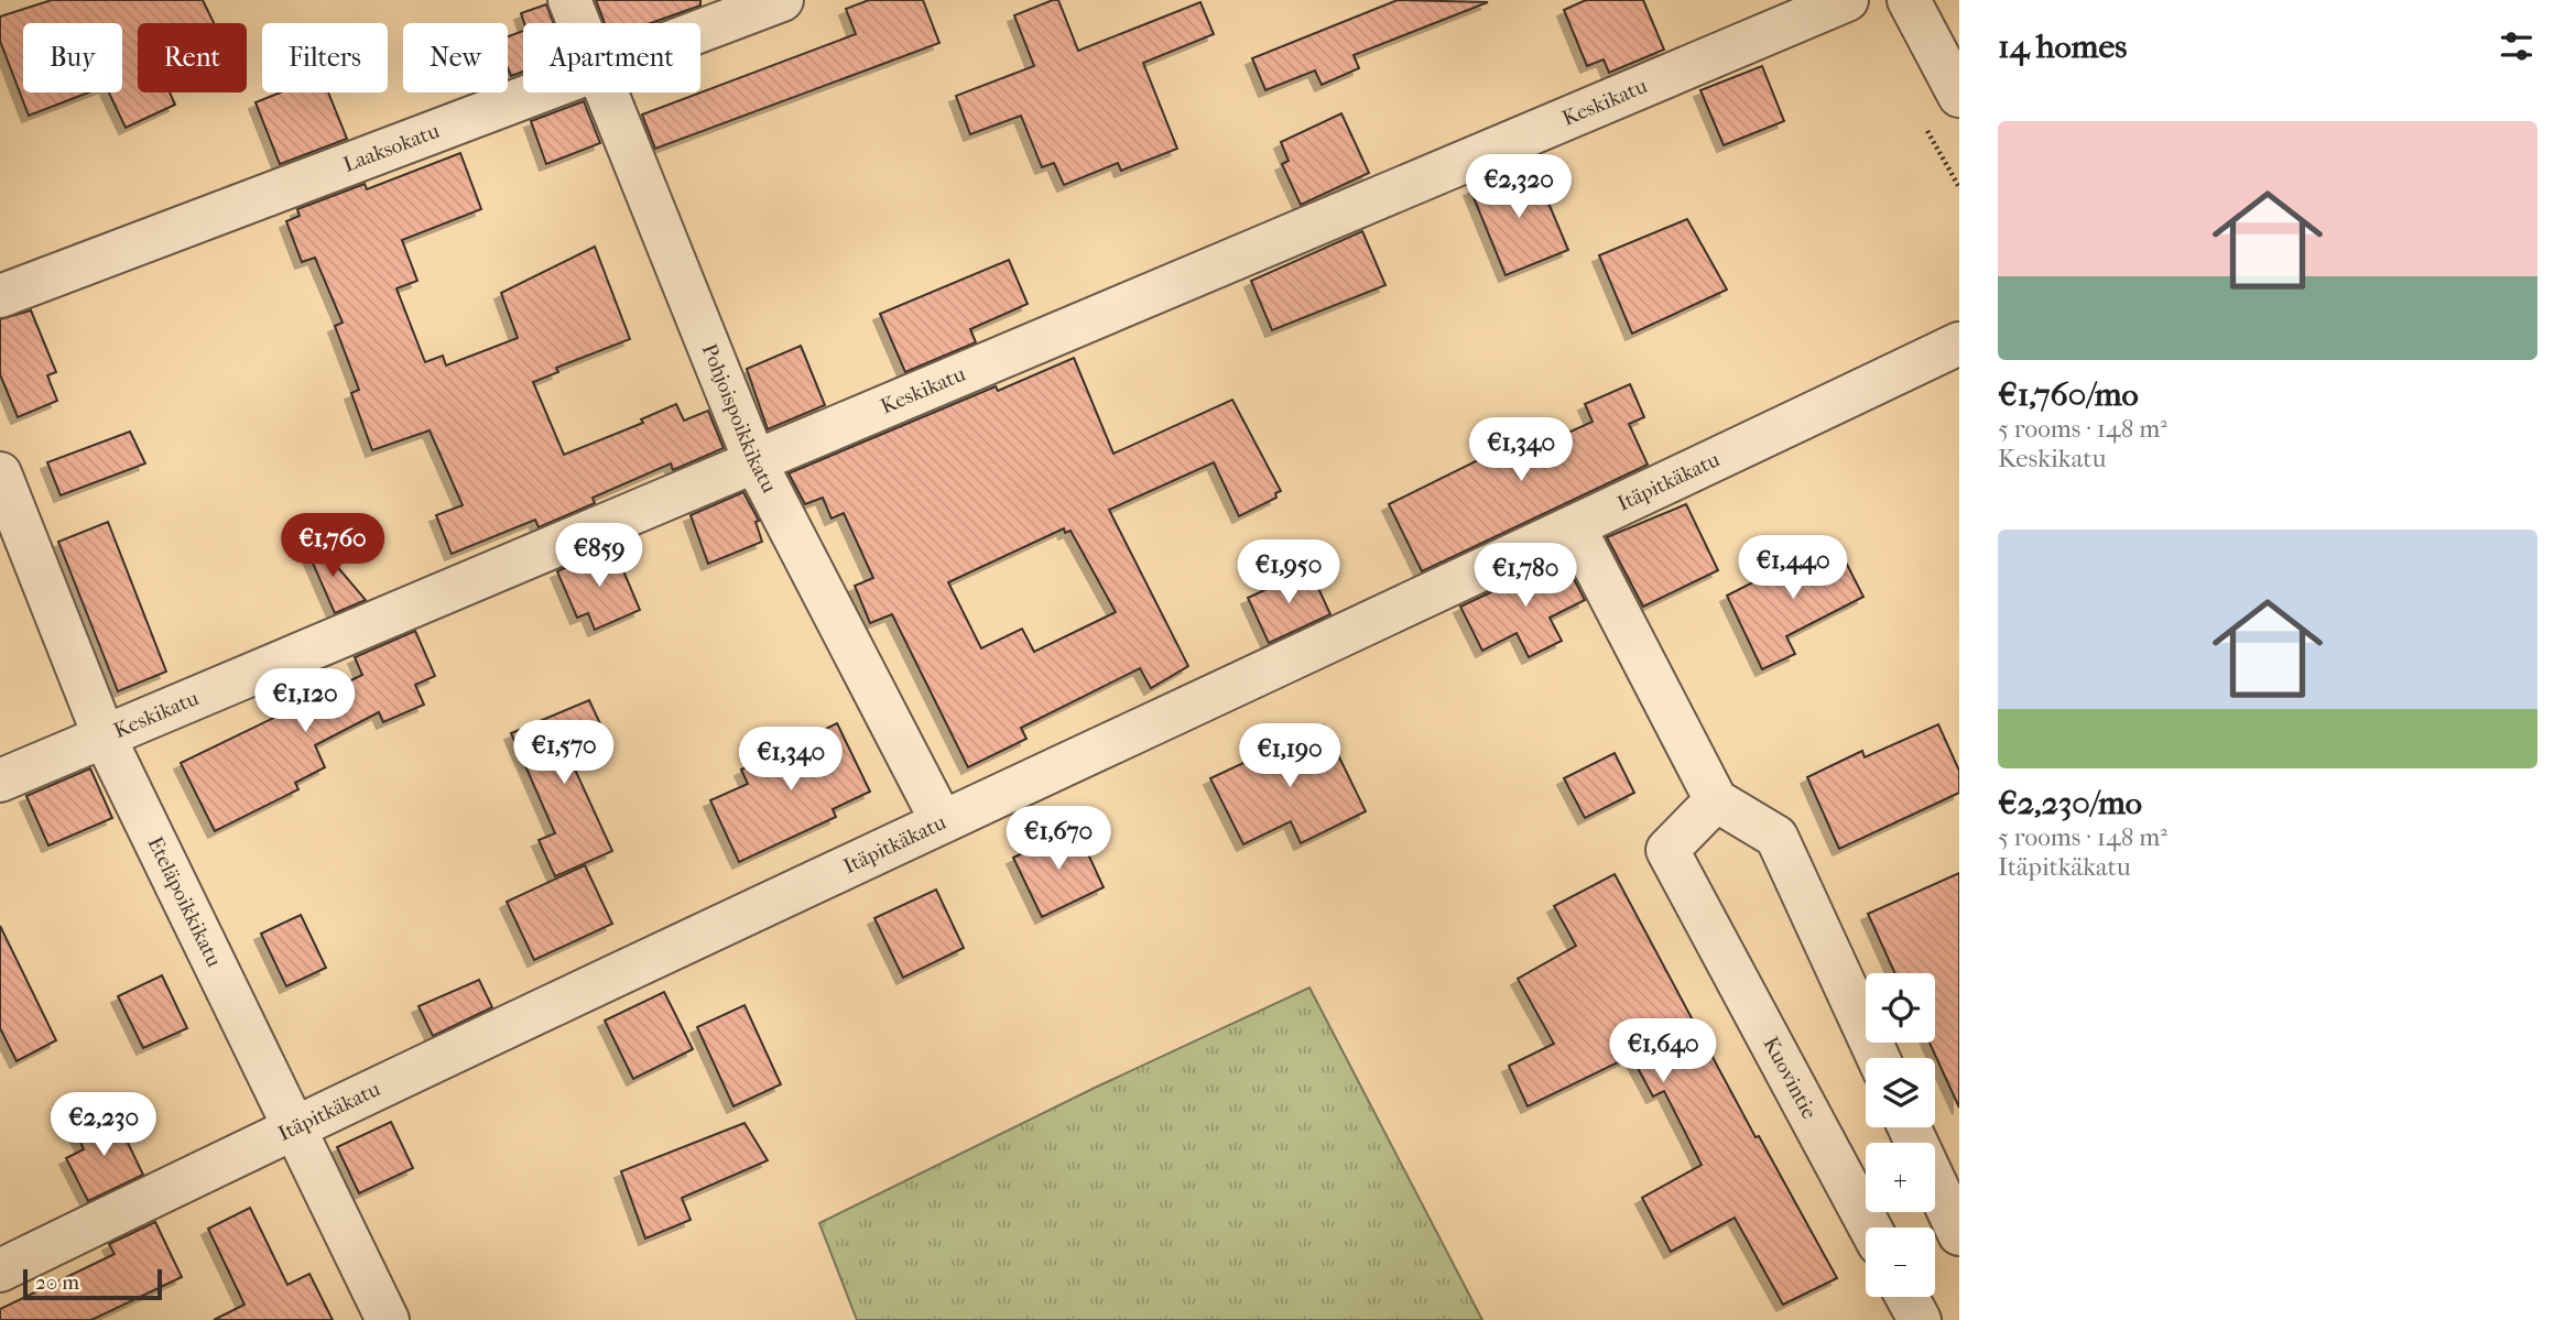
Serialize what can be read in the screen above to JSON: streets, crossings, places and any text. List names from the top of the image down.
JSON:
{
  "streets": {
    "street": [
      "Keskikatu",
      "Laaksokatu",
      "Pohjoispoikkikatu",
      "Itäpitkäkatu",
      "Eteläpoikkikatu",
      "Kuovintie"
    ]
  },
  "crossings": [
    ["Keskikatu", "Pohjoispoikkikatu"],
    ["Keskikatu", "Eteläpoikkikatu"],
    ["Pohjoispoikkikatu", "Itäpitkäkatu"],
    ["Itäpitkäkatu", "Eteläpoikkikatu"]
  ],
  "scale_bar": "20 m",
  "page": {
    "heading": "14 homes",
    "chip": [
      "Buy",
      "Rent",
      "Filters",
      "New",
      "Apartment"
    ],
    "list": [
      {
        "name": "€1,760/mo",
        "note": "5 rooms · 148 m² · Keskikatu"
      },
      {
        "name": "€2,230/mo",
        "note": "5 rooms · 148 m² · Itäpitkäkatu"
      }
    ],
    "price": [
      "€2,320",
      "€1,340",
      "€1,760",
      "€859",
      "€1,440",
      "€1,950",
      "€1,780",
      "€1,120",
      "€1,570",
      "€1,190",
      "€1,340",
      "€1,670",
      "€1,640",
      "€2,230"
    ],
    "map_buttons": ["+", "−"],
    "scale": "20 m"
  }
}
